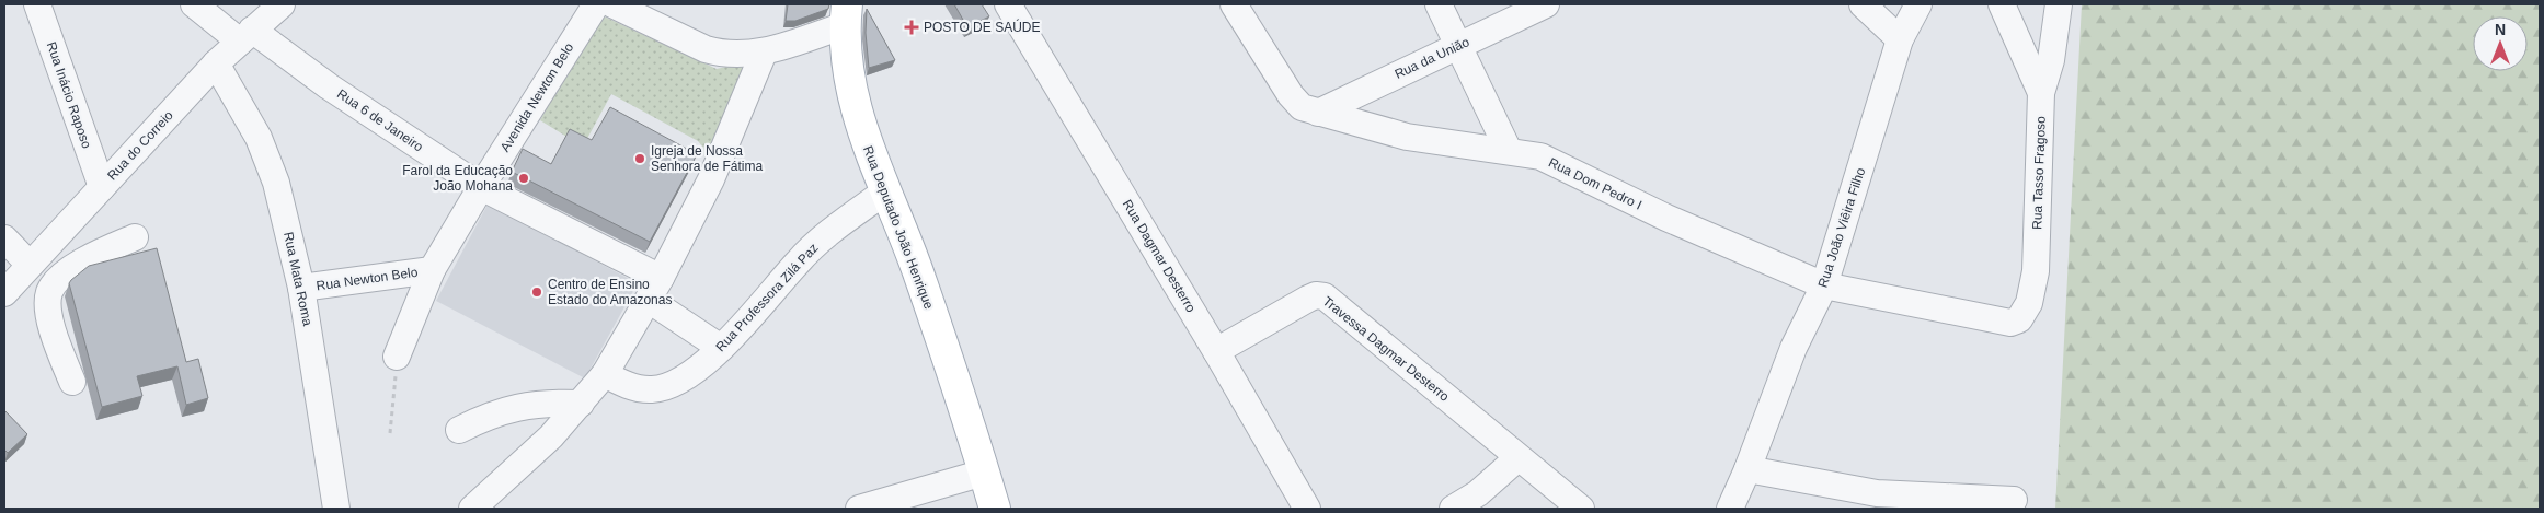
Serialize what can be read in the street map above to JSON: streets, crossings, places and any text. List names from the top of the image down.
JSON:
{
  "streets": {
    "main road": ["Rua Deputado João Henrique"],
    "street": [
      "Rua da União",
      "Rua Inácio Raposo",
      "Avenida Newton Belo",
      "Rua 6 de Janeiro",
      "Rua do Correio",
      "Rua Tasso Fragoso",
      "Rua Dom Pedro I",
      "Rua João Viêira Filho",
      "Rua Dagmar Desterro",
      "Rua Mata Roma",
      "Rua Newton Belo",
      "Rua Professora Zilá Paz",
      "Travessa Dagmar Desterro"
    ]
  },
  "crossings": [
    ["Rua da União", "Rua Dom Pedro I"],
    ["Rua Inácio Raposo", "Rua do Correio"],
    ["Avenida Newton Belo", "Rua 6 de Janeiro"],
    ["Avenida Newton Belo", "Rua Newton Belo"],
    ["Rua 6 de Janeiro", "Rua do Correio"],
    ["Rua 6 de Janeiro", "Rua Professora Zilá Paz"],
    ["Rua do Correio", "Rua Mata Roma"],
    ["Rua Tasso Fragoso", "Rua Dom Pedro I"],
    ["Rua Dom Pedro I", "Rua João Viêira Filho"],
    ["Rua Deputado João Henrique", "Rua Professora Zilá Paz"],
    ["Rua Dagmar Desterro", "Travessa Dagmar Desterro"],
    ["Rua Mata Roma", "Rua Newton Belo"]
  ],
  "places": {
    "health": ["POSTO DE SAÚDE"],
    "other": ["Igreja de Nossa Senhora de Fátima", "Farol da Educação João Mohana", "Centro de Ensino Estado do Amazonas"]
  },
  "north": "top"
}
